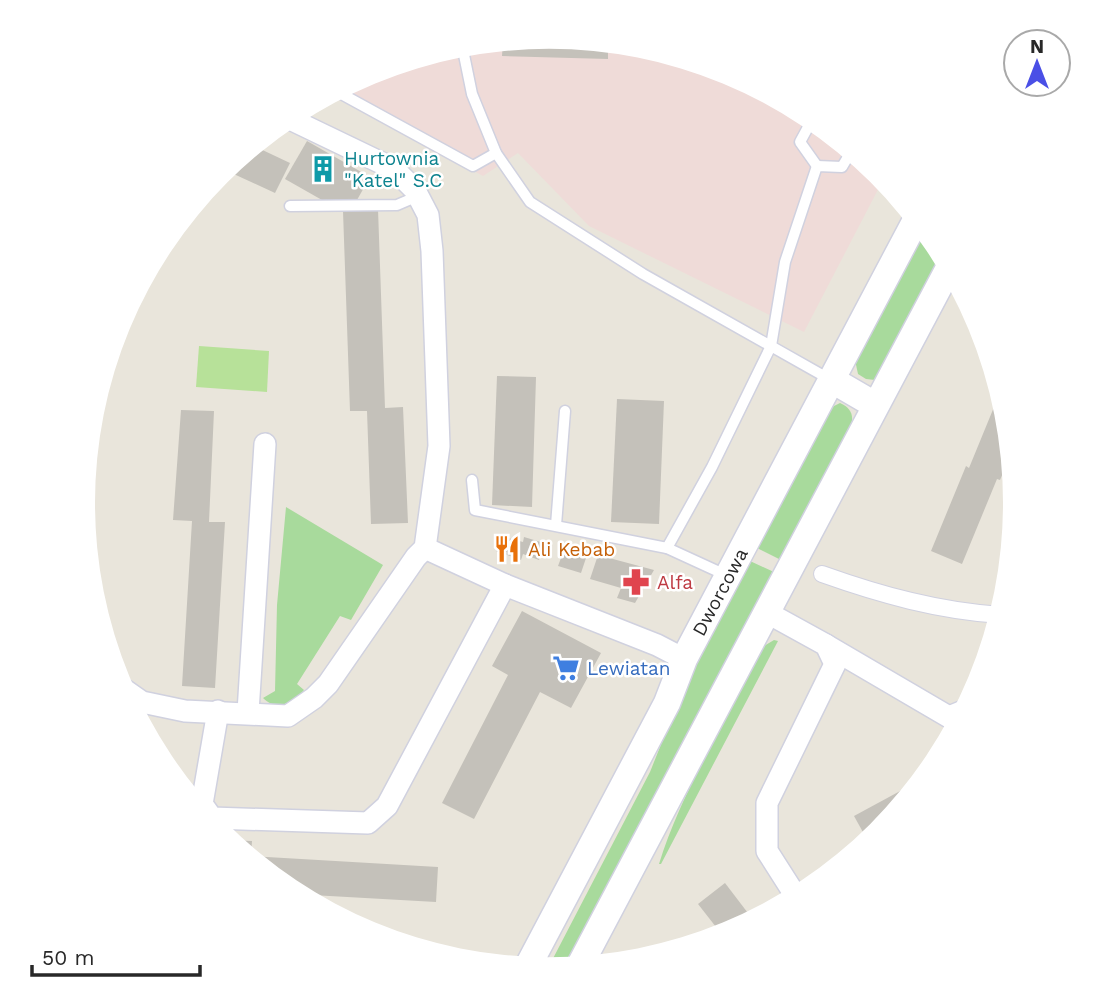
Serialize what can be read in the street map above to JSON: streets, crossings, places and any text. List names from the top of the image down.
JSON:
{
  "streets": {
    "street": ["Dworcowa"]
  },
  "places": {
    "building": ["Hurtownia \"Katel\" S.C"],
    "restaurant": ["Ali Kebab"],
    "pharmacy": ["Alfa"],
    "supermarket": ["Lewiatan"]
  },
  "scale_bar": "50 m",
  "north": "top"
}
